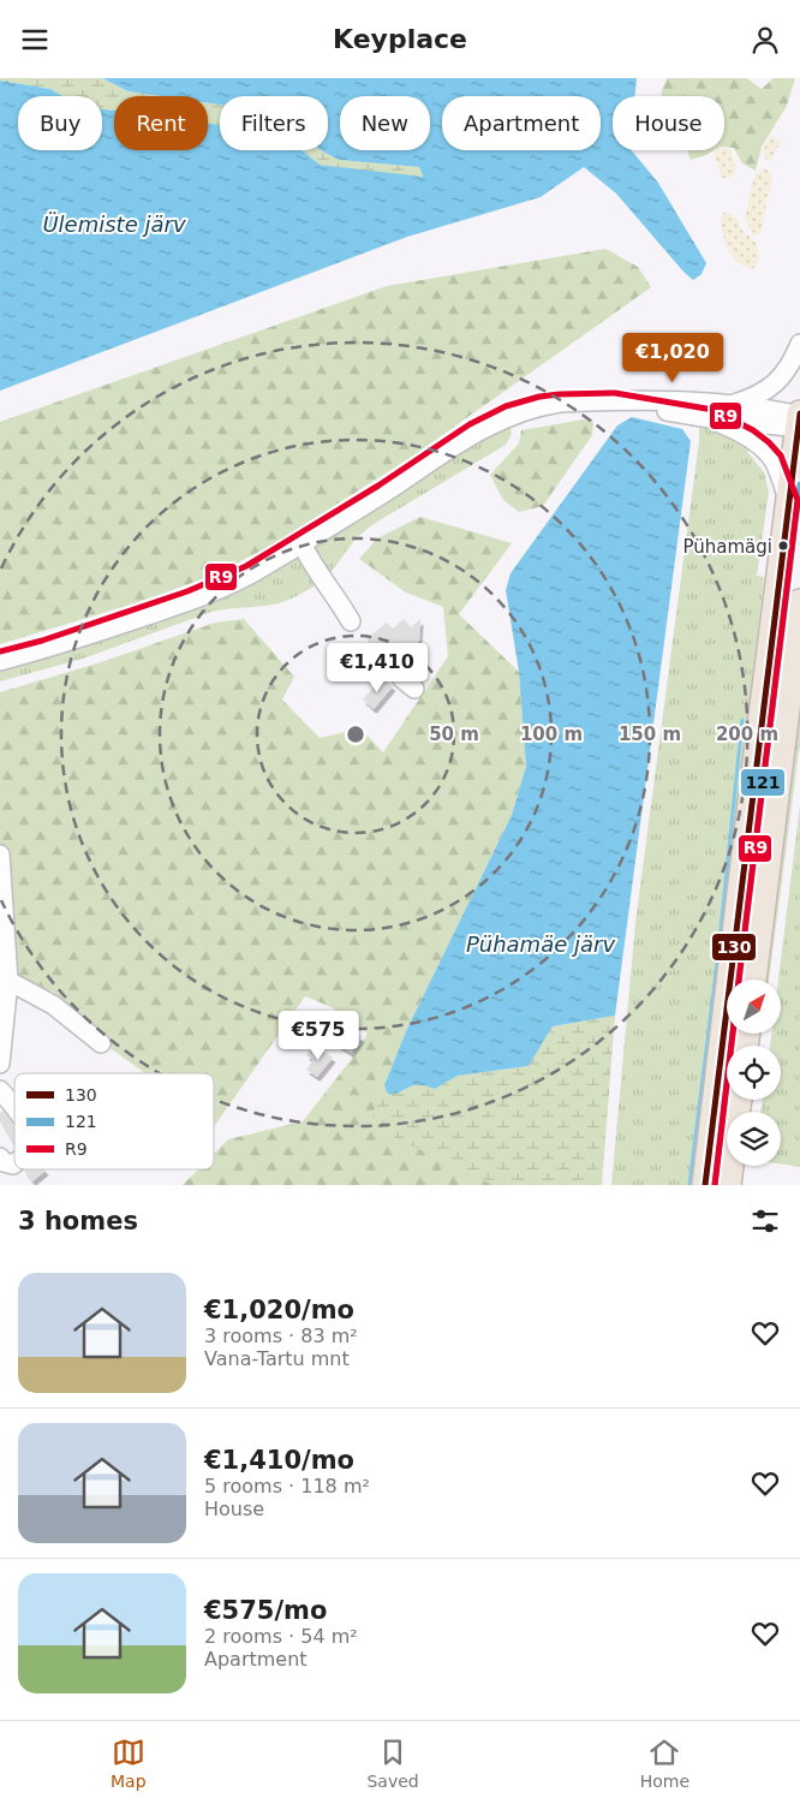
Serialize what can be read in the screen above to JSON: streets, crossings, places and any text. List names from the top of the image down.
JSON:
{
  "water": ["Ülemiste järv", "Pühamäe järv"],
  "places": ["Pühamägi"],
  "lines": ["transit line R9", "transit line 130", "transit line 121"],
  "legend": ["130", "121", "R9"],
  "north": "top right",
  "page": {
    "header": "Keyplace",
    "chip": [
      "Buy",
      "Rent",
      "Filters",
      "New",
      "Apartment",
      "House"
    ],
    "price": ["€1,020", "€1,410", "€575"],
    "heading": "3 homes",
    "list": [
      {
        "name": "€1,020/mo",
        "note": "3 rooms · 83 m² · Vana-Tartu mnt"
      },
      {
        "name": "€1,410/mo",
        "note": "5 rooms · 118 m² · House"
      },
      {
        "name": "€575/mo",
        "note": "2 rooms · 54 m² · Apartment"
      }
    ],
    "tabs": ["Map", "Saved", "Home"]
  },
  "rings": [
    "50 m",
    "100 m",
    "150 m",
    "200 m"
  ]
}
